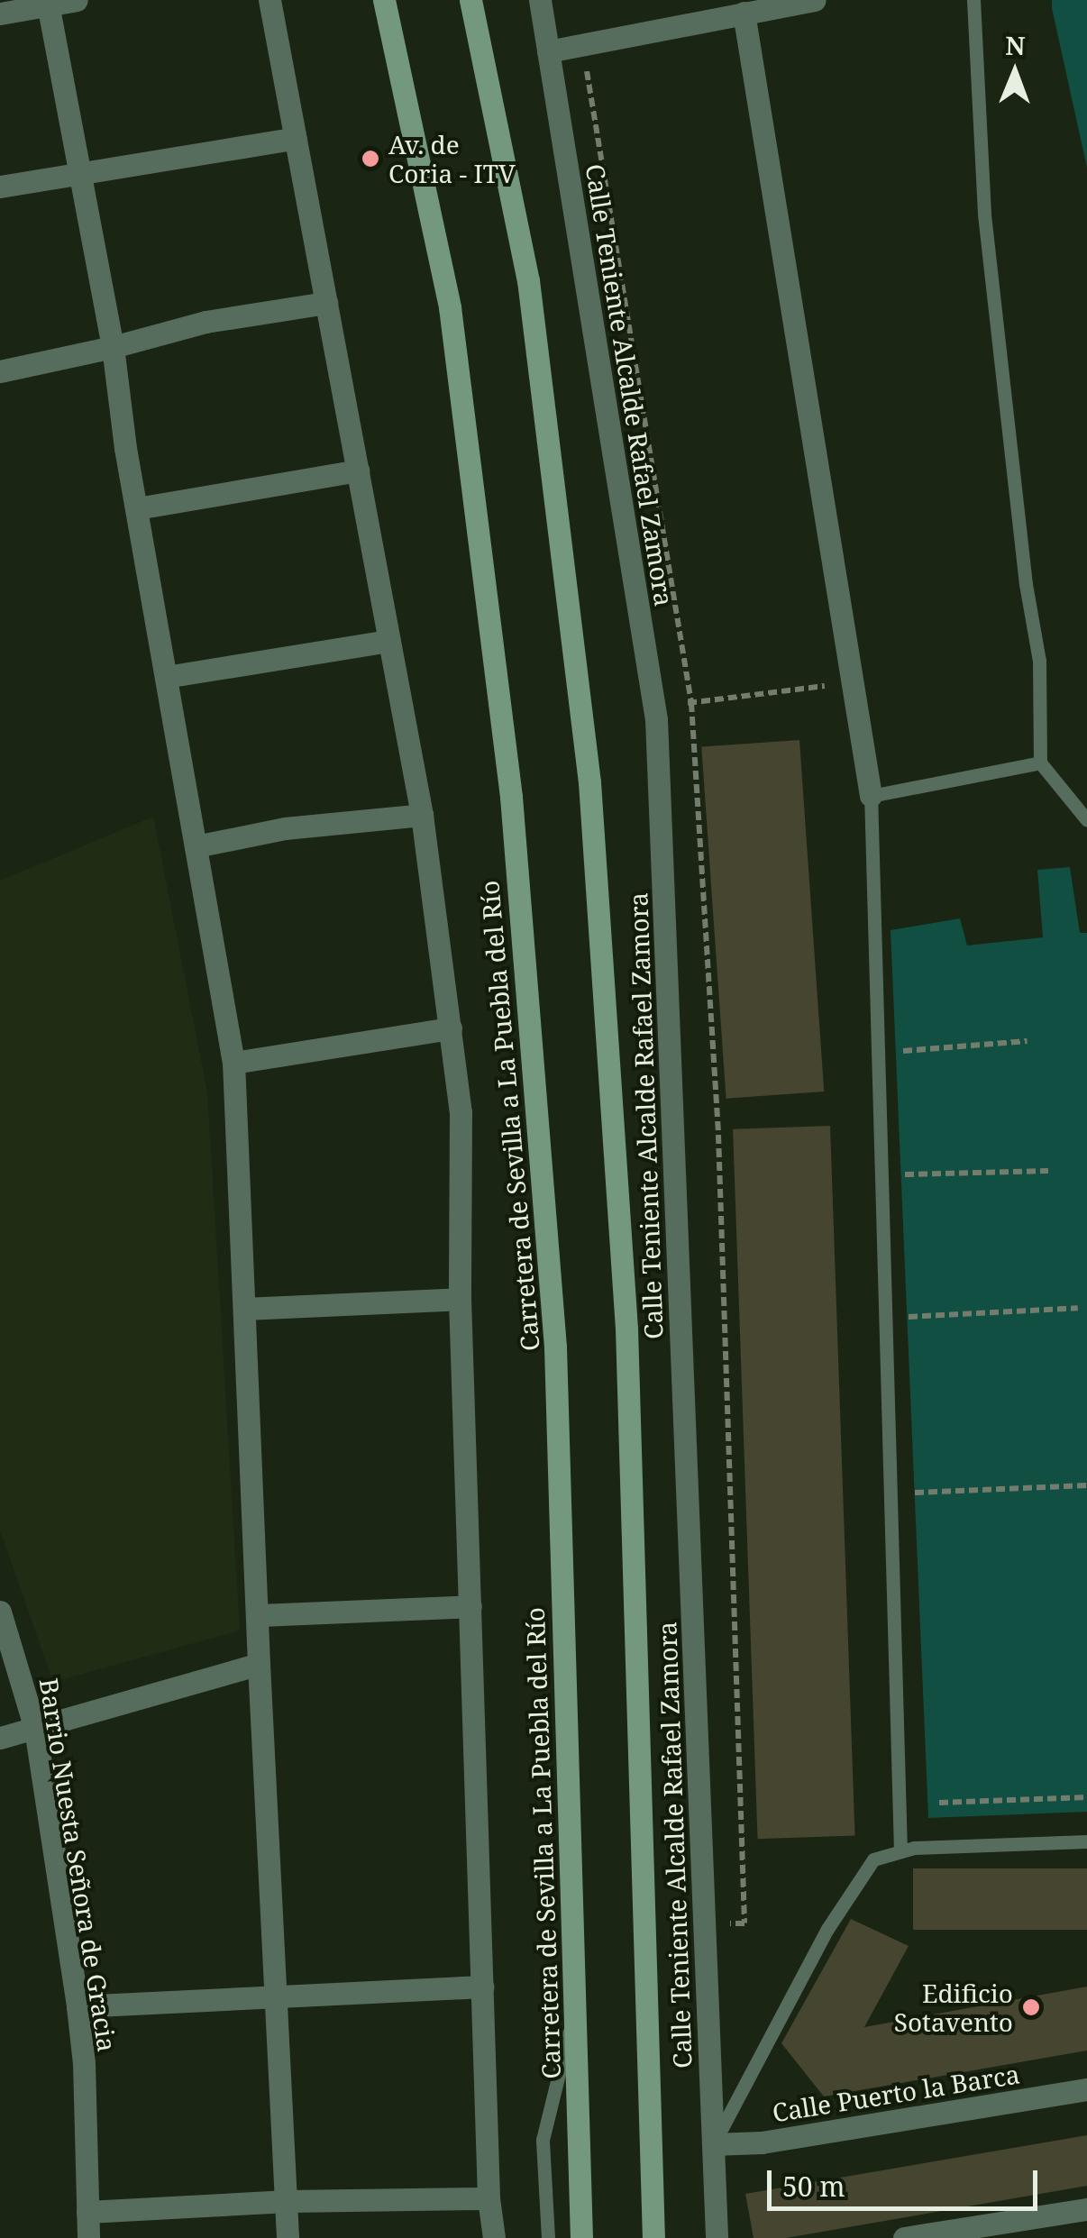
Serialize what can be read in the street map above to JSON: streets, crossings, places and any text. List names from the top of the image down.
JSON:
{
  "streets": {
    "main road": ["Carretera de Sevilla a La Puebla del Río"],
    "street": ["Calle Teniente Alcalde Rafael Zamora", "Barrio Nuesta Señora de Gracia", "Calle Puerto la Barca"]
  },
  "crossings": [
    ["Calle Teniente Alcalde Rafael Zamora", "Calle Puerto la Barca"]
  ],
  "places": ["Av. de Coria - ITV", "Edificio Sotavento"],
  "scale_bar": "50 m",
  "north": "top"
}
